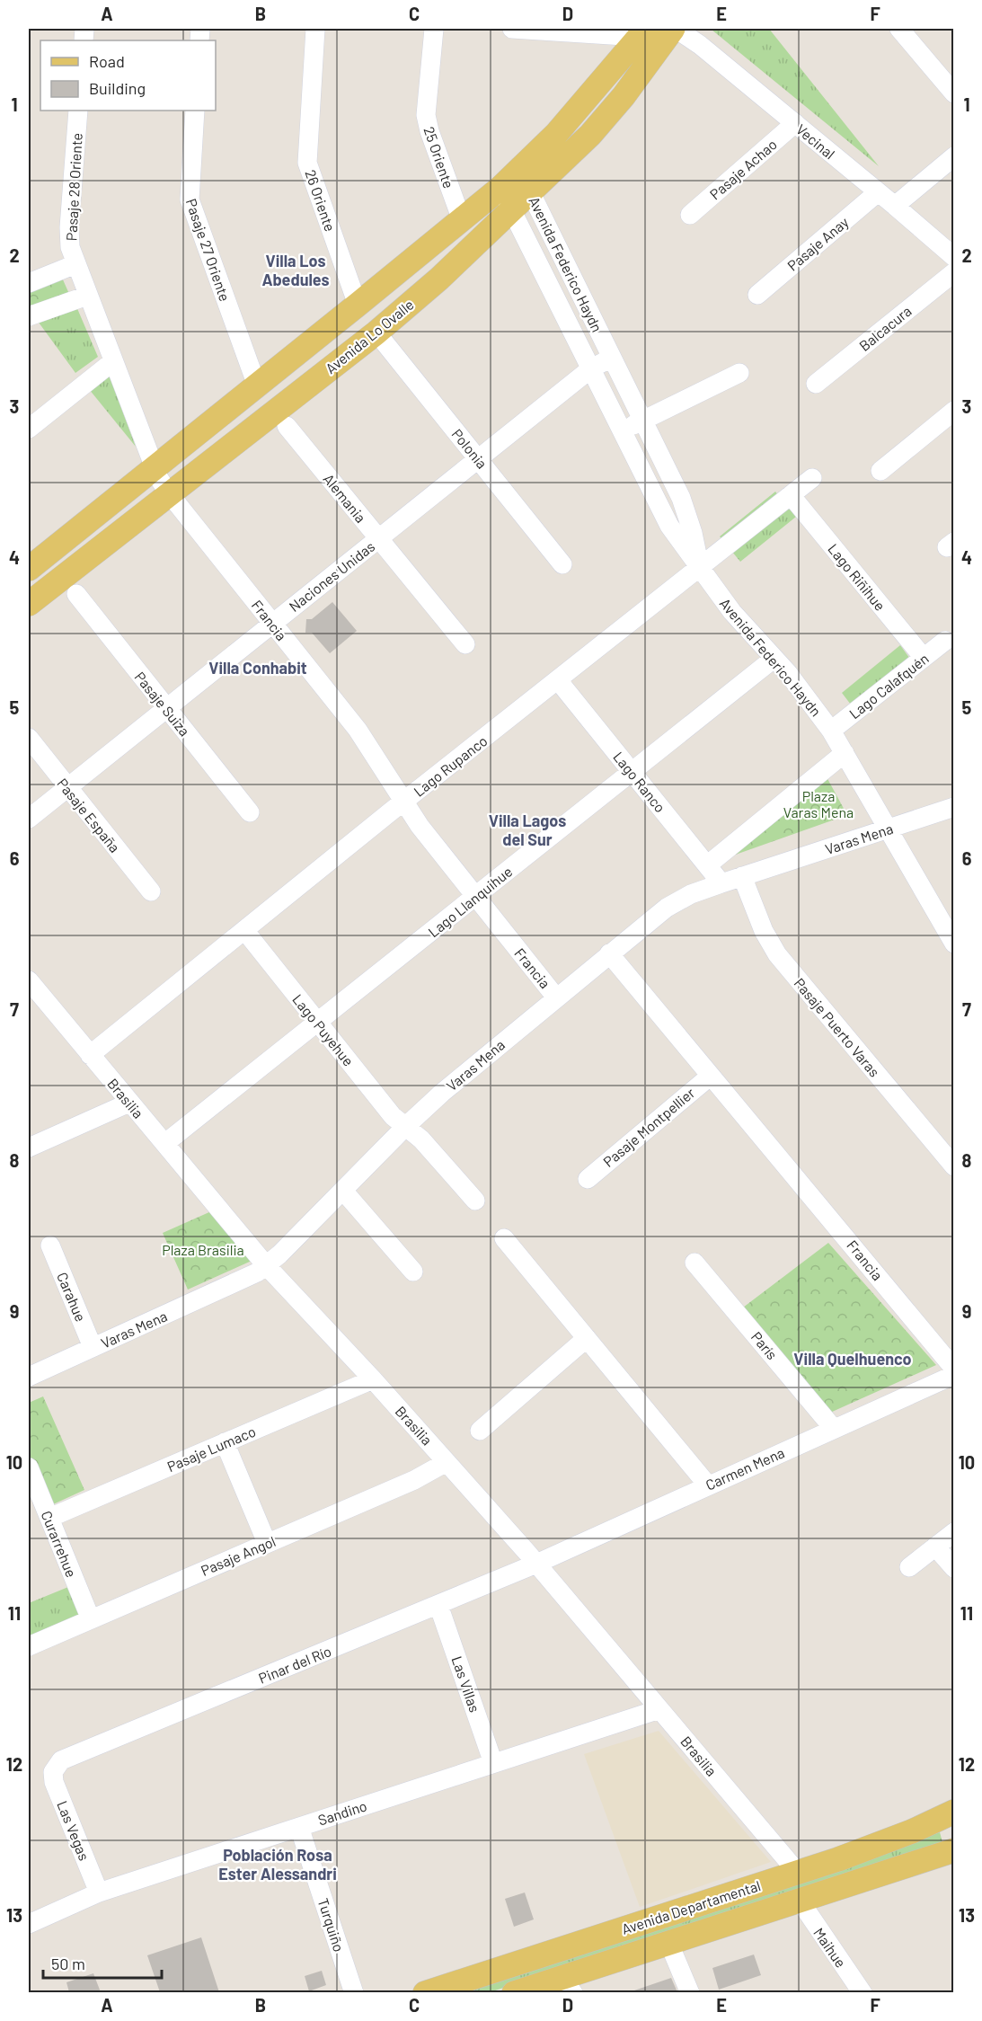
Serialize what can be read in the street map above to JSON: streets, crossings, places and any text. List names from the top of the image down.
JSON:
{
  "streets": {
    "main road": ["Avenida Lo Ovalle", "Avenida Departamental"],
    "street": [
      "Vecinal",
      "25 Oriente",
      "Pasaje Achao",
      "Pasaje 28 Oriente",
      "26 Oriente",
      "Pasaje Anay",
      "Pasaje 27 Oriente",
      "Avenida Federico Haydn",
      "Balcacura",
      "Polonia",
      "Alemania",
      "Naciones Unidas",
      "Lago Riñihue",
      "Francia",
      "Lago Calafquén",
      "Pasaje Suiza",
      "Lago Rupanco",
      "Lago Ranco",
      "Pasaje España",
      "Varas Mena",
      "Lago Llanquihue",
      "Pasaje Puerto Varas",
      "Lago Puyehue",
      "Brasilia",
      "Pasaje Montpellier",
      "Carahue",
      "París",
      "Pasaje Lumaco",
      "Carmen Mena",
      "Curarrehue",
      "Pasaje Angol",
      "Pinar del Río",
      "Las Villas",
      "Sandino",
      "Las Vegas",
      "Turquiño",
      "Maihue"
    ]
  },
  "crossings": [
    ["Vecinal", "Pasaje Achao"],
    ["Vecinal", "Pasaje Anay"],
    ["Vecinal", "Avenida Lo Ovalle"],
    ["Pasaje 28 Oriente", "Francia"],
    ["Avenida Federico Haydn", "Avenida Lo Ovalle"],
    ["Avenida Federico Haydn", "Naciones Unidas"],
    ["Avenida Federico Haydn", "Lago Calafquén"],
    ["Avenida Federico Haydn", "Lago Rupanco"],
    ["Avenida Federico Haydn", "Varas Mena"],
    ["Avenida Federico Haydn", "Lago Llanquihue"],
    ["Avenida Lo Ovalle", "Polonia"],
    ["Avenida Lo Ovalle", "Francia"],
    ["Polonia", "Naciones Unidas"],
    ["Alemania", "Naciones Unidas"],
    ["Naciones Unidas", "Francia"],
    ["Naciones Unidas", "Pasaje Suiza"],
    ["Naciones Unidas", "Pasaje España"],
    ["Lago Riñihue", "Lago Calafquén"],
    ["Lago Riñihue", "Lago Rupanco"],
    ["Francia", "Lago Rupanco"],
    ["Francia", "Varas Mena"],
    ["Francia", "Lago Llanquihue"],
    ["Francia", "Pasaje Montpellier"],
    ["Lago Rupanco", "Lago Ranco"],
    ["Lago Rupanco", "Lago Puyehue"],
    ["Lago Rupanco", "Brasilia"],
    ["Lago Ranco", "Varas Mena"],
    ["Lago Ranco", "Lago Llanquihue"],
    ["Varas Mena", "Pasaje Puerto Varas"],
    ["Varas Mena", "Lago Puyehue"],
    ["Varas Mena", "Brasilia"],
    ["Varas Mena", "Carahue"],
    ["Lago Llanquihue", "Lago Puyehue"],
    ["Lago Llanquihue", "Brasilia"],
    ["Brasilia", "Pasaje Lumaco"],
    ["Brasilia", "Carmen Mena"],
    ["Brasilia", "Pasaje Angol"],
    ["Brasilia", "Pinar del Río"],
    ["Brasilia", "Sandino"],
    ["Brasilia", "Avenida Departamental"],
    ["París", "Carmen Mena"],
    ["Pasaje Lumaco", "Curarrehue"],
    ["Carmen Mena", "Pinar del Río"],
    ["Curarrehue", "Pasaje Angol"],
    ["Pinar del Río", "Las Villas"],
    ["Pinar del Río", "Las Vegas"],
    ["Las Villas", "Sandino"],
    ["Sandino", "Las Vegas"],
    ["Sandino", "Turquiño"],
    ["Avenida Departamental", "Maihue"]
  ],
  "districts": [
    "Villa Los Abedules",
    "Villa Conhabit",
    "Villa Lagos del Sur",
    "Villa Quelhuenco",
    "Población Rosa Ester Alessandri"
  ],
  "parks": ["Plaza Varas Mena", "Plaza Brasilia"],
  "legend": ["Road", "Building"],
  "scale_bar": "50 m",
  "grid": {
    "columns": [
      "A",
      "B",
      "C",
      "D",
      "E",
      "F"
    ],
    "rows": [
      "1",
      "2",
      "3",
      "4",
      "5",
      "6",
      "7",
      "8",
      "9",
      "10",
      "11",
      "12",
      "13"
    ]
  }
}
